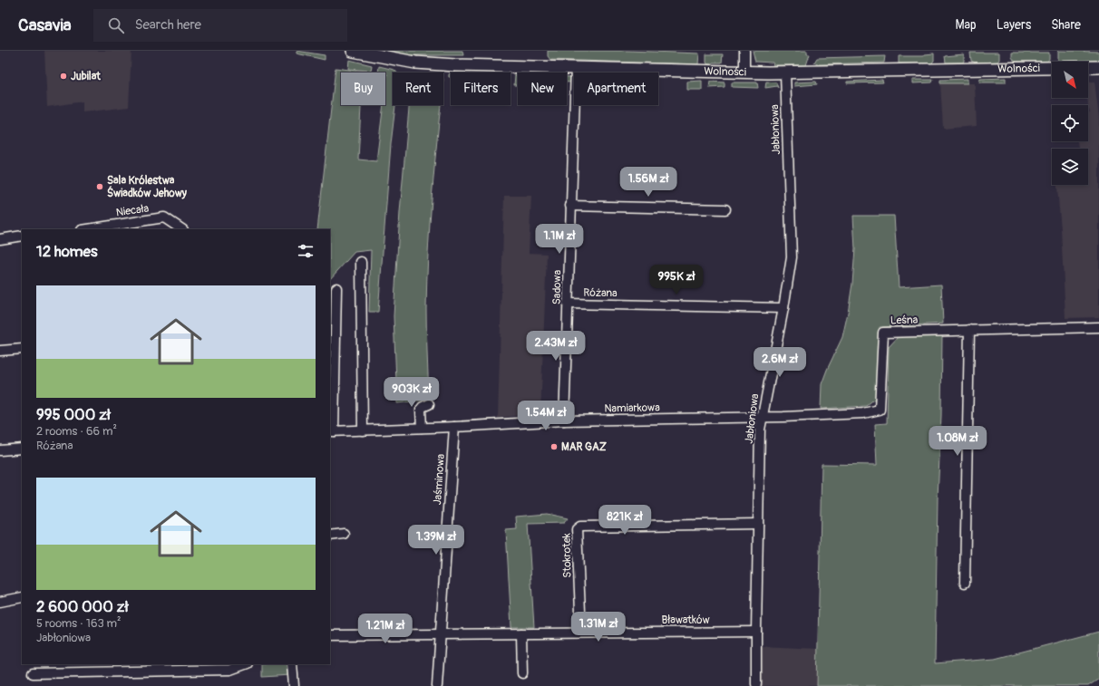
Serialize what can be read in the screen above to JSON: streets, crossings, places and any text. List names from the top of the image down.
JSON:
{
  "streets": {
    "street": [
      "Wolności",
      "Jabłoniowa",
      "Niecała",
      "Sadowa",
      "Różana",
      "Leśna",
      "Namiarkowa",
      "Jaśminowa",
      "Stokrotek",
      "Bławatków"
    ]
  },
  "crossings": [
    ["Wolności", "Jabłoniowa"],
    ["Wolności", "Sadowa"],
    ["Jabłoniowa", "Różana"],
    ["Jabłoniowa", "Leśna"],
    ["Jabłoniowa", "Namiarkowa"],
    ["Jabłoniowa", "Stokrotek"],
    ["Jabłoniowa", "Bławatków"],
    ["Sadowa", "Różana"],
    ["Sadowa", "Namiarkowa"],
    ["Leśna", "Namiarkowa"],
    ["Namiarkowa", "Jaśminowa"],
    ["Jaśminowa", "Bławatków"],
    ["Stokrotek", "Bławatków"]
  ],
  "places": ["Jubilat", "Sala Królestwa Świadków Jehowy", "MAR GAZ"],
  "north": "bottom right",
  "page": {
    "header": "Casavia",
    "search": "Search here",
    "nav": ["Map", "Layers", "Share"],
    "chip": [
      "Buy",
      "Rent",
      "Filters",
      "New",
      "Apartment"
    ],
    "price": [
      "1.56M zł",
      "1.1M zł",
      "995K zł",
      "2.43M zł",
      "2.6M zł",
      "903K zł",
      "1.54M zł",
      "1.08M zł",
      "821K zł",
      "1.39M zł",
      "1.31M zł",
      "1.21M zł"
    ],
    "heading": "12 homes",
    "list": [
      {
        "name": "995 000 zł",
        "note": "2 rooms · 66 m² · Różana"
      },
      {
        "name": "2 600 000 zł",
        "note": "5 rooms · 163 m² · Jabłoniowa"
      }
    ]
  }
}
